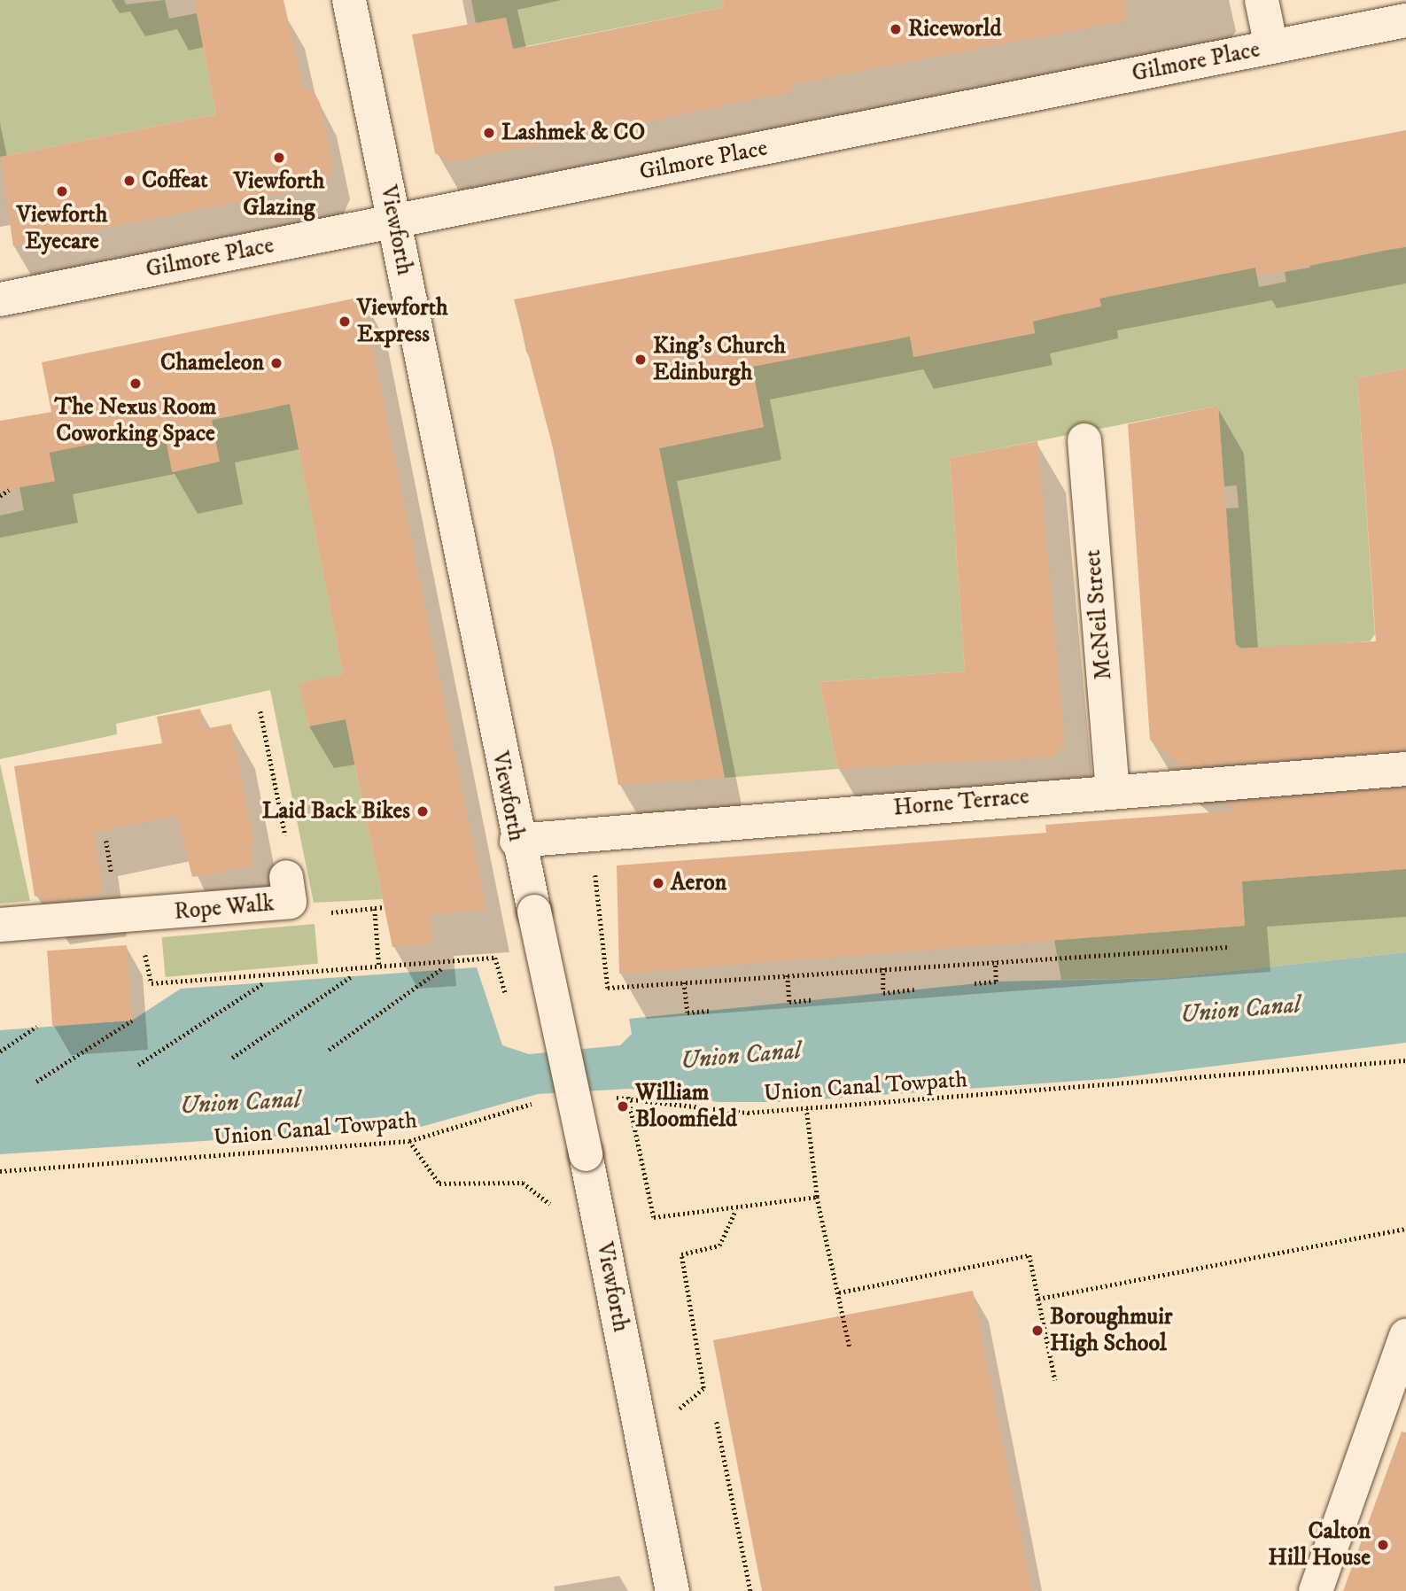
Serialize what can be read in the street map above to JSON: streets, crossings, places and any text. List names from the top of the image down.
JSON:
{
  "streets": {
    "street": [
      "Gilmore Place",
      "Viewforth",
      "McNeil Street",
      "Horne Terrace",
      "Rope Walk"
    ],
    "path": ["Union Canal Towpath"]
  },
  "crossings": [
    ["Gilmore Place", "Viewforth"],
    ["Viewforth", "Horne Terrace"],
    ["McNeil Street", "Horne Terrace"]
  ],
  "water": ["Union Canal"],
  "places": [
    "Riceworld",
    "Lashmek & CO",
    "Viewforth Glazing",
    "Coffeat",
    "Viewforth Eyecare",
    "Viewforth Express",
    "King's Church Edinburgh",
    "Chameleon",
    "The Nexus Room Coworking Space",
    "Laid Back Bikes",
    "Aeron",
    "William Bloomfield",
    "Boroughmuir High School",
    "Calton Hill House"
  ]
}
